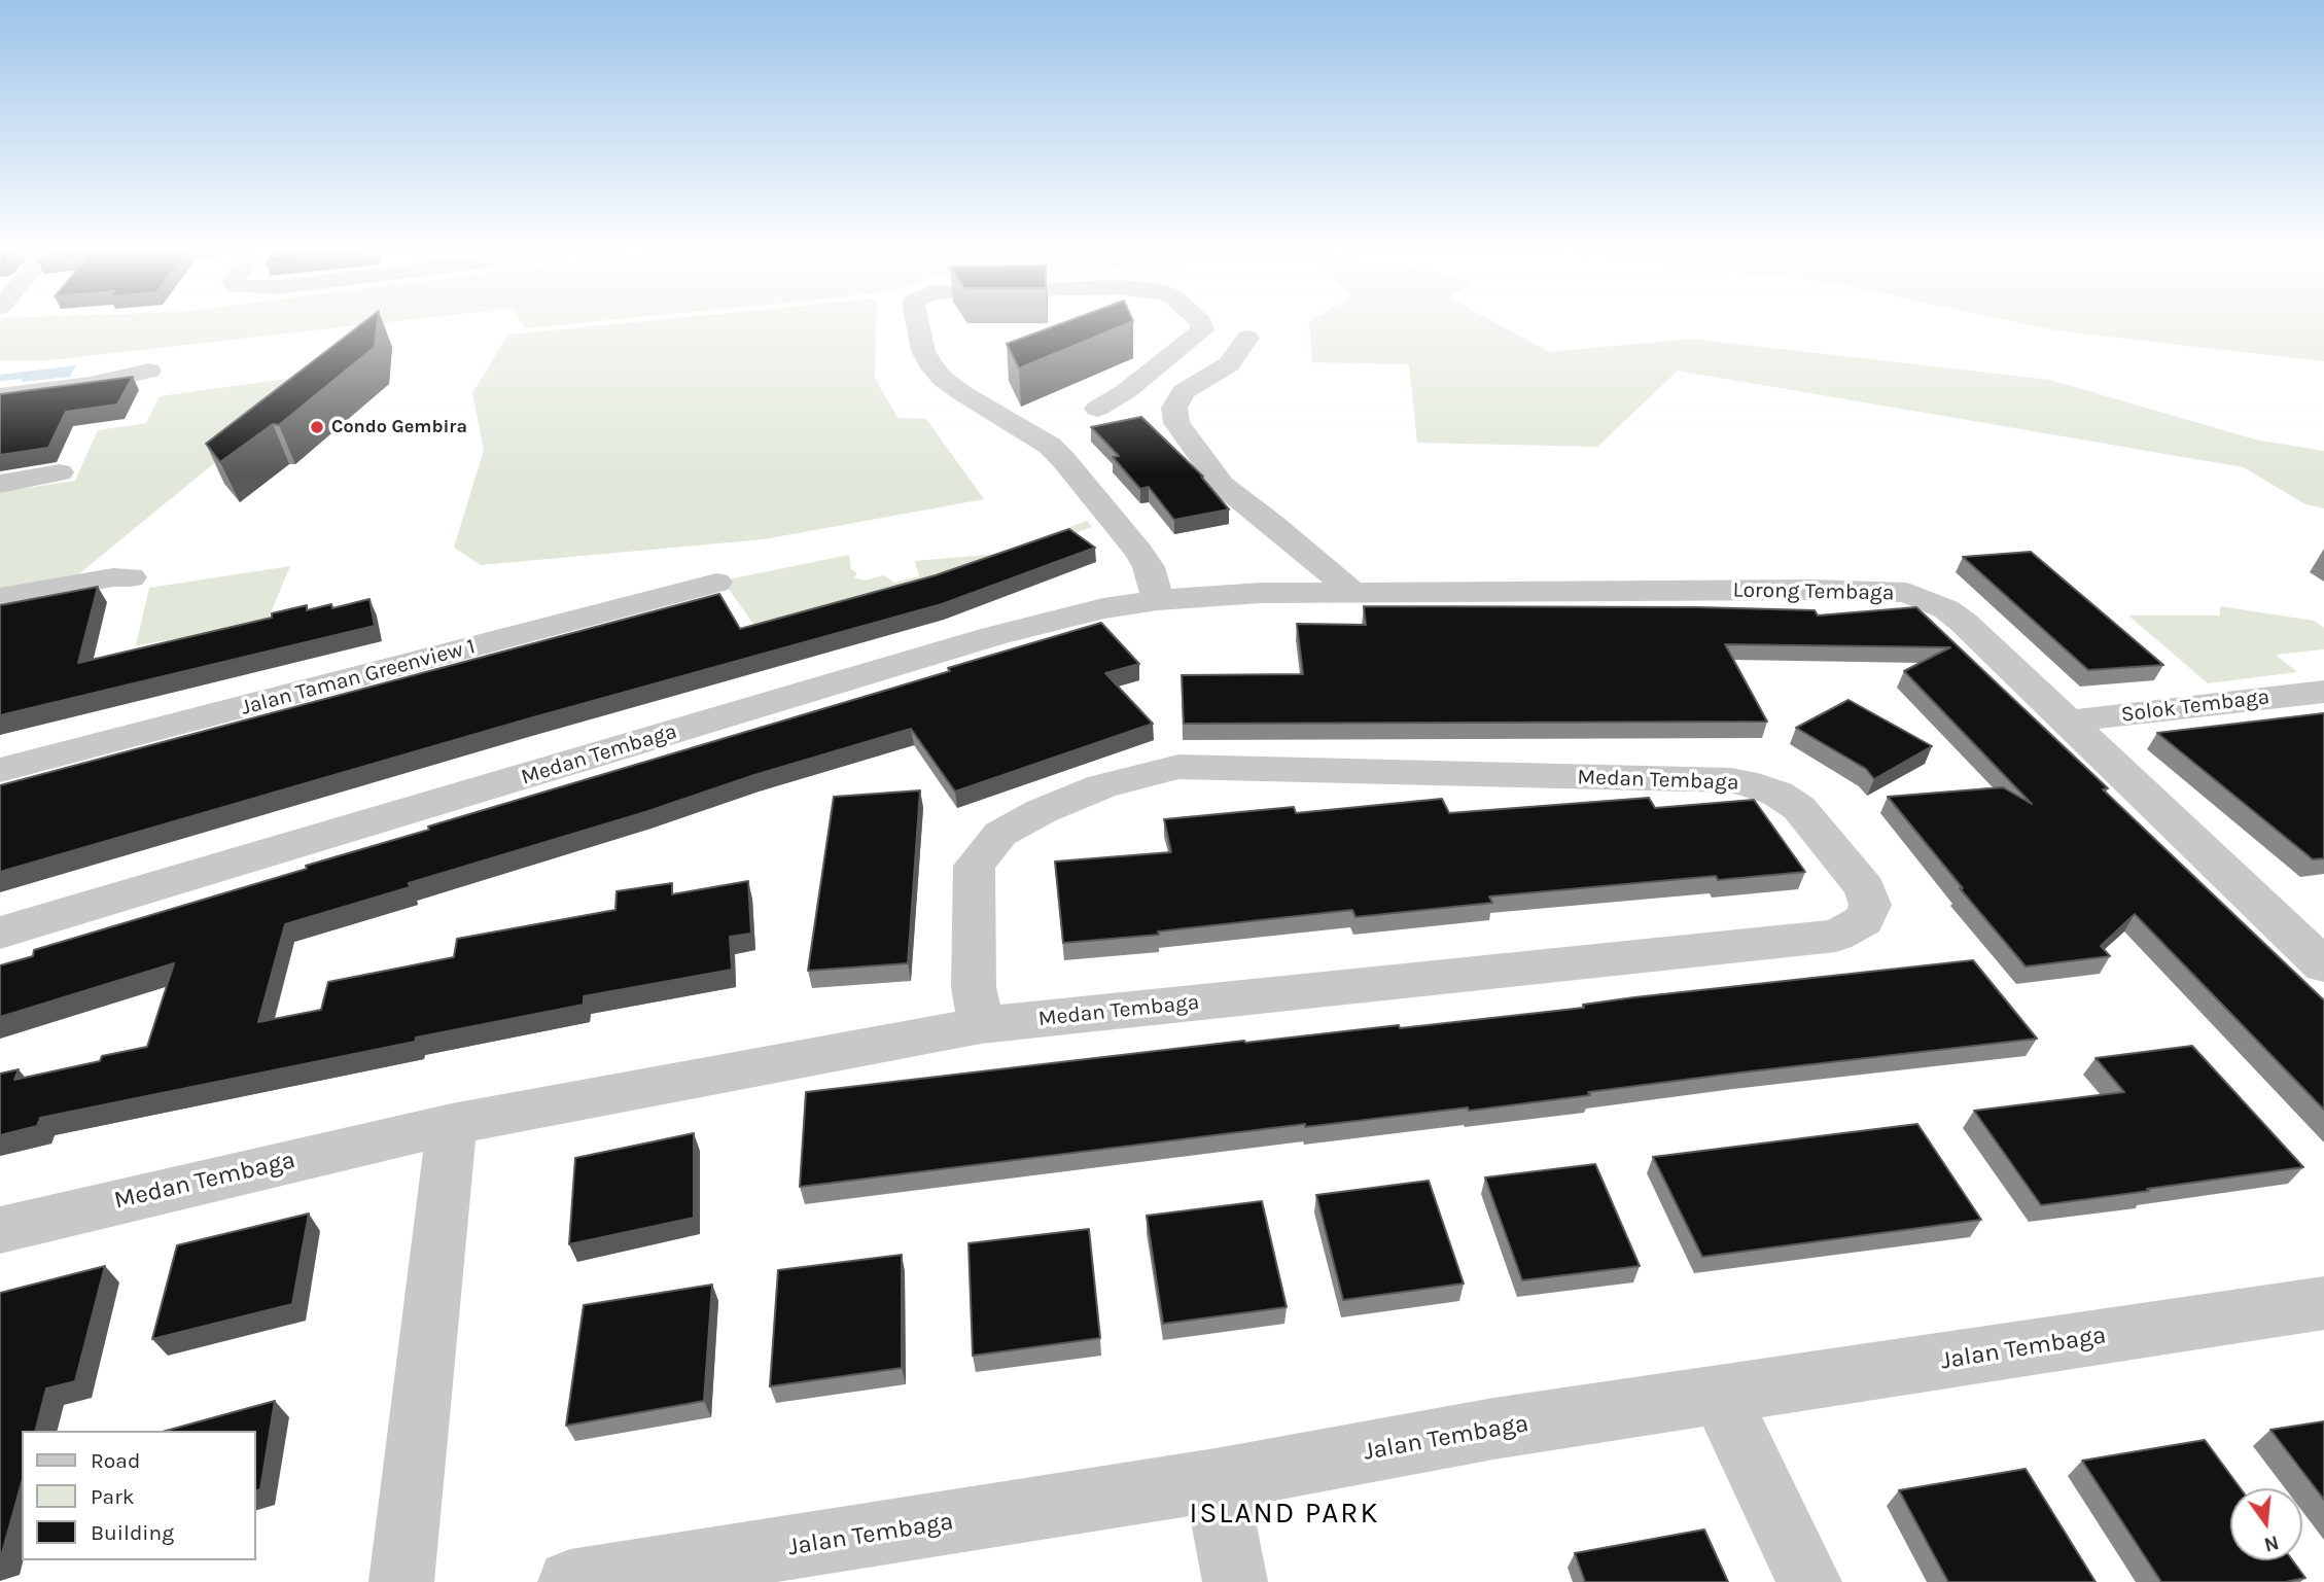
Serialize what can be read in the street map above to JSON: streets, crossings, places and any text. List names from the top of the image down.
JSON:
{
  "streets": {
    "street": [
      "Lorong Tembaga",
      "Jalan Taman Greenview 1",
      "Solok Tembaga",
      "Medan Tembaga",
      "Jalan Tembaga"
    ]
  },
  "crossings": [
    ["Lorong Tembaga", "Solok Tembaga"],
    ["Lorong Tembaga", "Medan Tembaga"]
  ],
  "districts": ["ISLAND PARK"],
  "places": ["Condo Gembira"],
  "legend": ["Road", "Park", "Building"],
  "north": "bottom"
}
